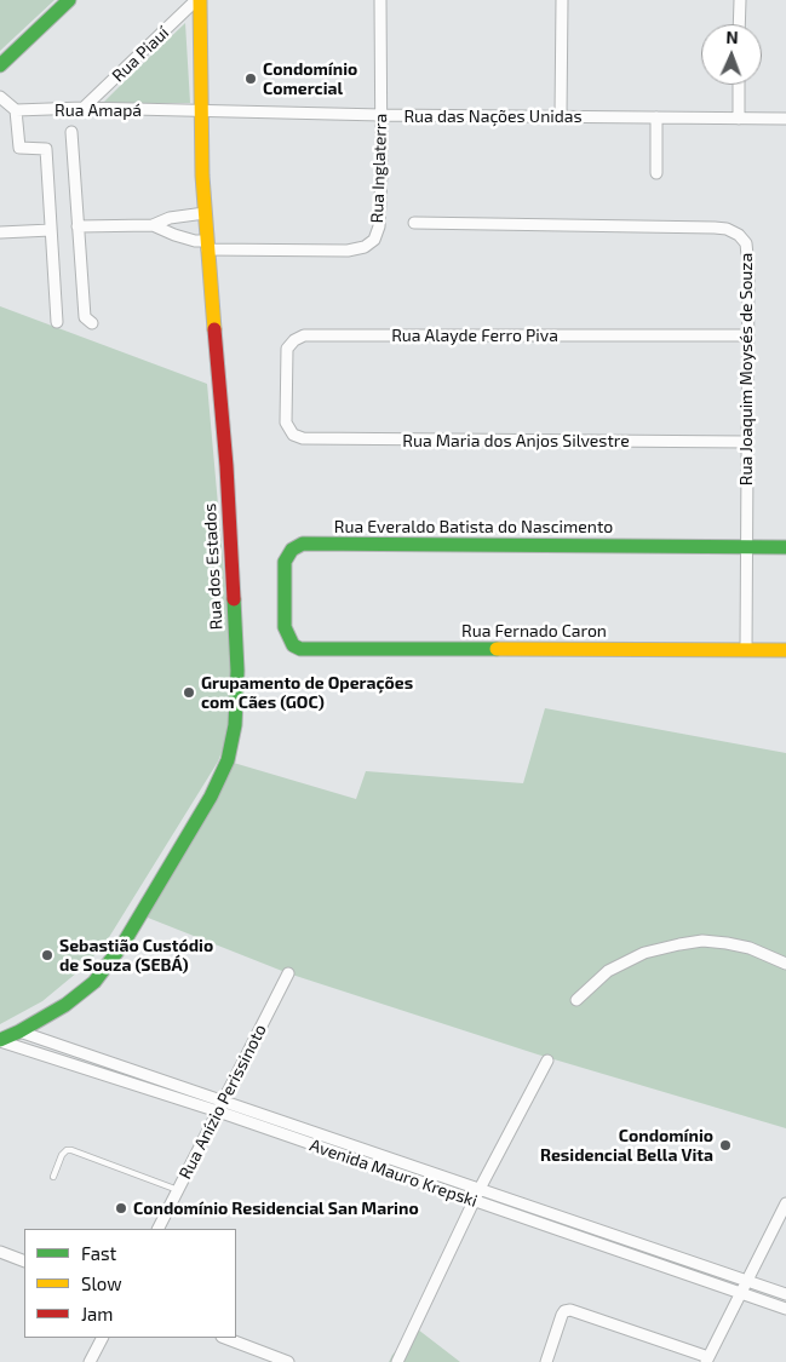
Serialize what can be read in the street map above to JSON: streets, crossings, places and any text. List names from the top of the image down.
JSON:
{
  "streets": {
    "street": [
      "Rua Piauí",
      "Rua Amapá",
      "Rua das Nações Unidas",
      "Rua Inglaterra",
      "Rua Alayde Ferro Piva",
      "Rua Joaquim Moysés de Souza",
      "Rua Maria dos Anjos Silvestre",
      "Rua Everaldo Batista do Nascimento",
      "Rua dos Estados",
      "Rua Fernado Caron",
      "Rua Anízio Perissinoto",
      "Avenida Mauro Krepski"
    ]
  },
  "crossings": [
    ["Rua Piauí", "Rua Amapá"],
    ["Rua Piauí", "Rua dos Estados"],
    ["Rua Amapá", "Rua das Nações Unidas"],
    ["Rua Amapá", "Rua dos Estados"],
    ["Rua das Nações Unidas", "Rua Inglaterra"],
    ["Rua das Nações Unidas", "Rua dos Estados"],
    ["Rua Inglaterra", "Rua dos Estados"],
    ["Rua Alayde Ferro Piva", "Rua Joaquim Moysés de Souza"],
    ["Rua Alayde Ferro Piva", "Rua Maria dos Anjos Silvestre"],
    ["Rua Joaquim Moysés de Souza", "Rua Maria dos Anjos Silvestre"],
    ["Rua Joaquim Moysés de Souza", "Rua Everaldo Batista do Nascimento"],
    ["Rua Joaquim Moysés de Souza", "Rua Fernado Caron"],
    ["Rua Everaldo Batista do Nascimento", "Rua Fernado Caron"],
    ["Rua dos Estados", "Avenida Mauro Krepski"],
    ["Rua Anízio Perissinoto", "Avenida Mauro Krepski"]
  ],
  "places": [
    "Condomínio Comercial",
    "Grupamento de Operações com Cães (GOC)",
    "Sebastião Custódio de Souza (SEBÁ)",
    "Condomínio Residencial Bella Vita",
    "Condomínio Residencial San Marino"
  ],
  "legend": ["Fast", "Slow", "Jam"],
  "north": "top"
}
